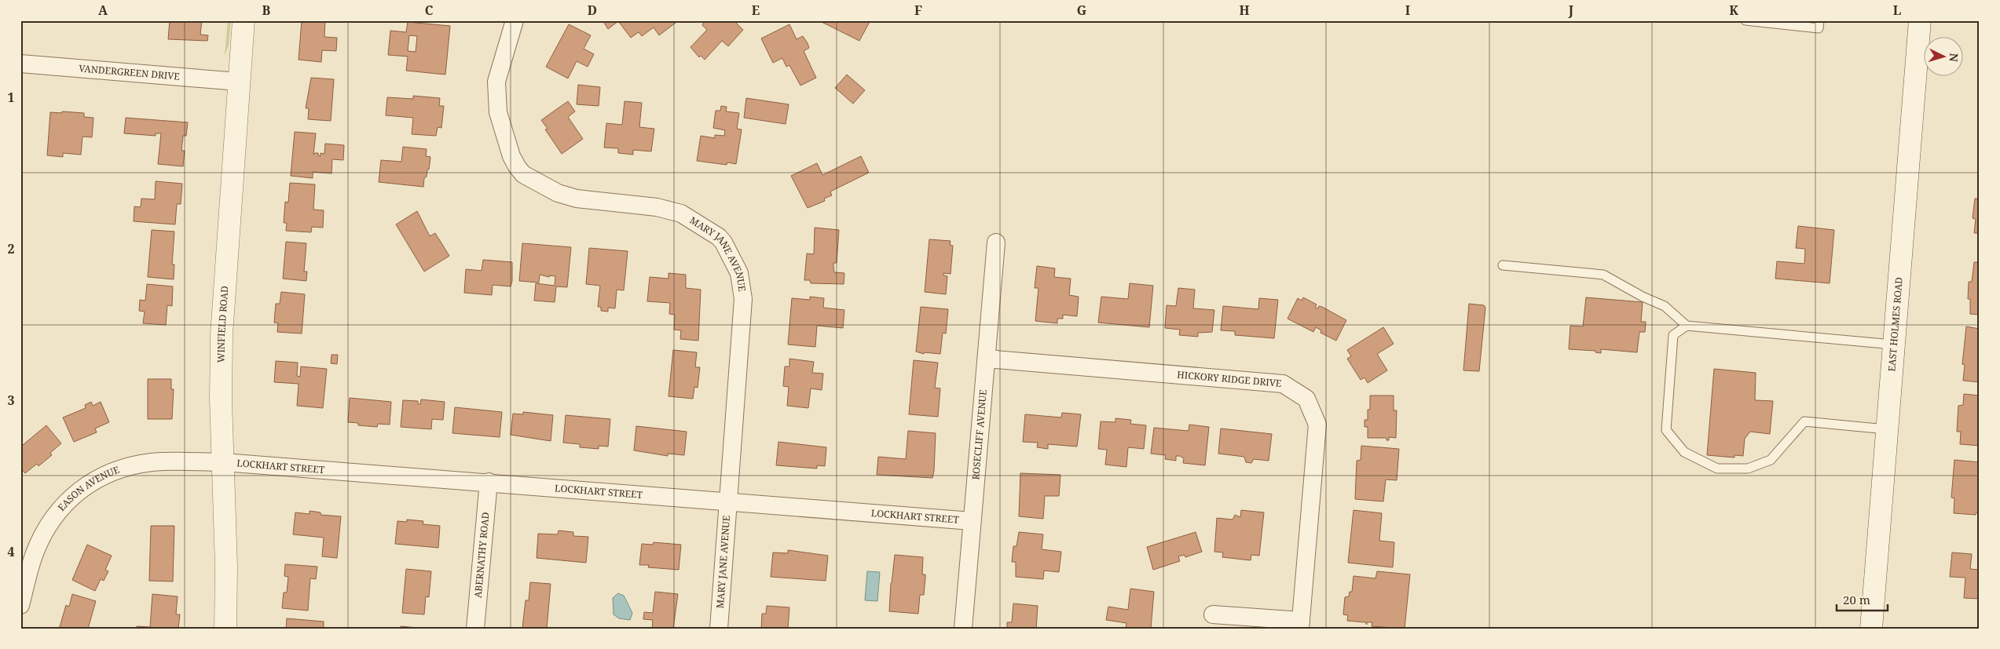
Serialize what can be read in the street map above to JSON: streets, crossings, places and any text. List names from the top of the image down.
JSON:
{
  "streets": {
    "main road": ["WINFIELD ROAD", "EAST HOLMES ROAD"],
    "street": [
      "VANDERGREEN DRIVE",
      "MARY JANE AVENUE",
      "HICKORY RIDGE DRIVE",
      "ROSECLIFF AVENUE",
      "LOCKHART STREET",
      "EASON AVENUE",
      "ABERNATHY ROAD"
    ]
  },
  "crossings": [
    ["VANDERGREEN DRIVE", "WINFIELD ROAD"],
    ["MARY JANE AVENUE", "LOCKHART STREET"],
    ["WINFIELD ROAD", "LOCKHART STREET"],
    ["WINFIELD ROAD", "EASON AVENUE"],
    ["HICKORY RIDGE DRIVE", "ROSECLIFF AVENUE"],
    ["ROSECLIFF AVENUE", "LOCKHART STREET"],
    ["LOCKHART STREET", "EASON AVENUE"],
    ["LOCKHART STREET", "ABERNATHY ROAD"]
  ],
  "scale_bar": "20 m",
  "north": "right",
  "grid": {
    "columns": [
      "A",
      "B",
      "C",
      "D",
      "E",
      "F",
      "G",
      "H",
      "I",
      "J",
      "K",
      "L"
    ],
    "rows": [
      "1",
      "2",
      "3",
      "4"
    ]
  }
}
